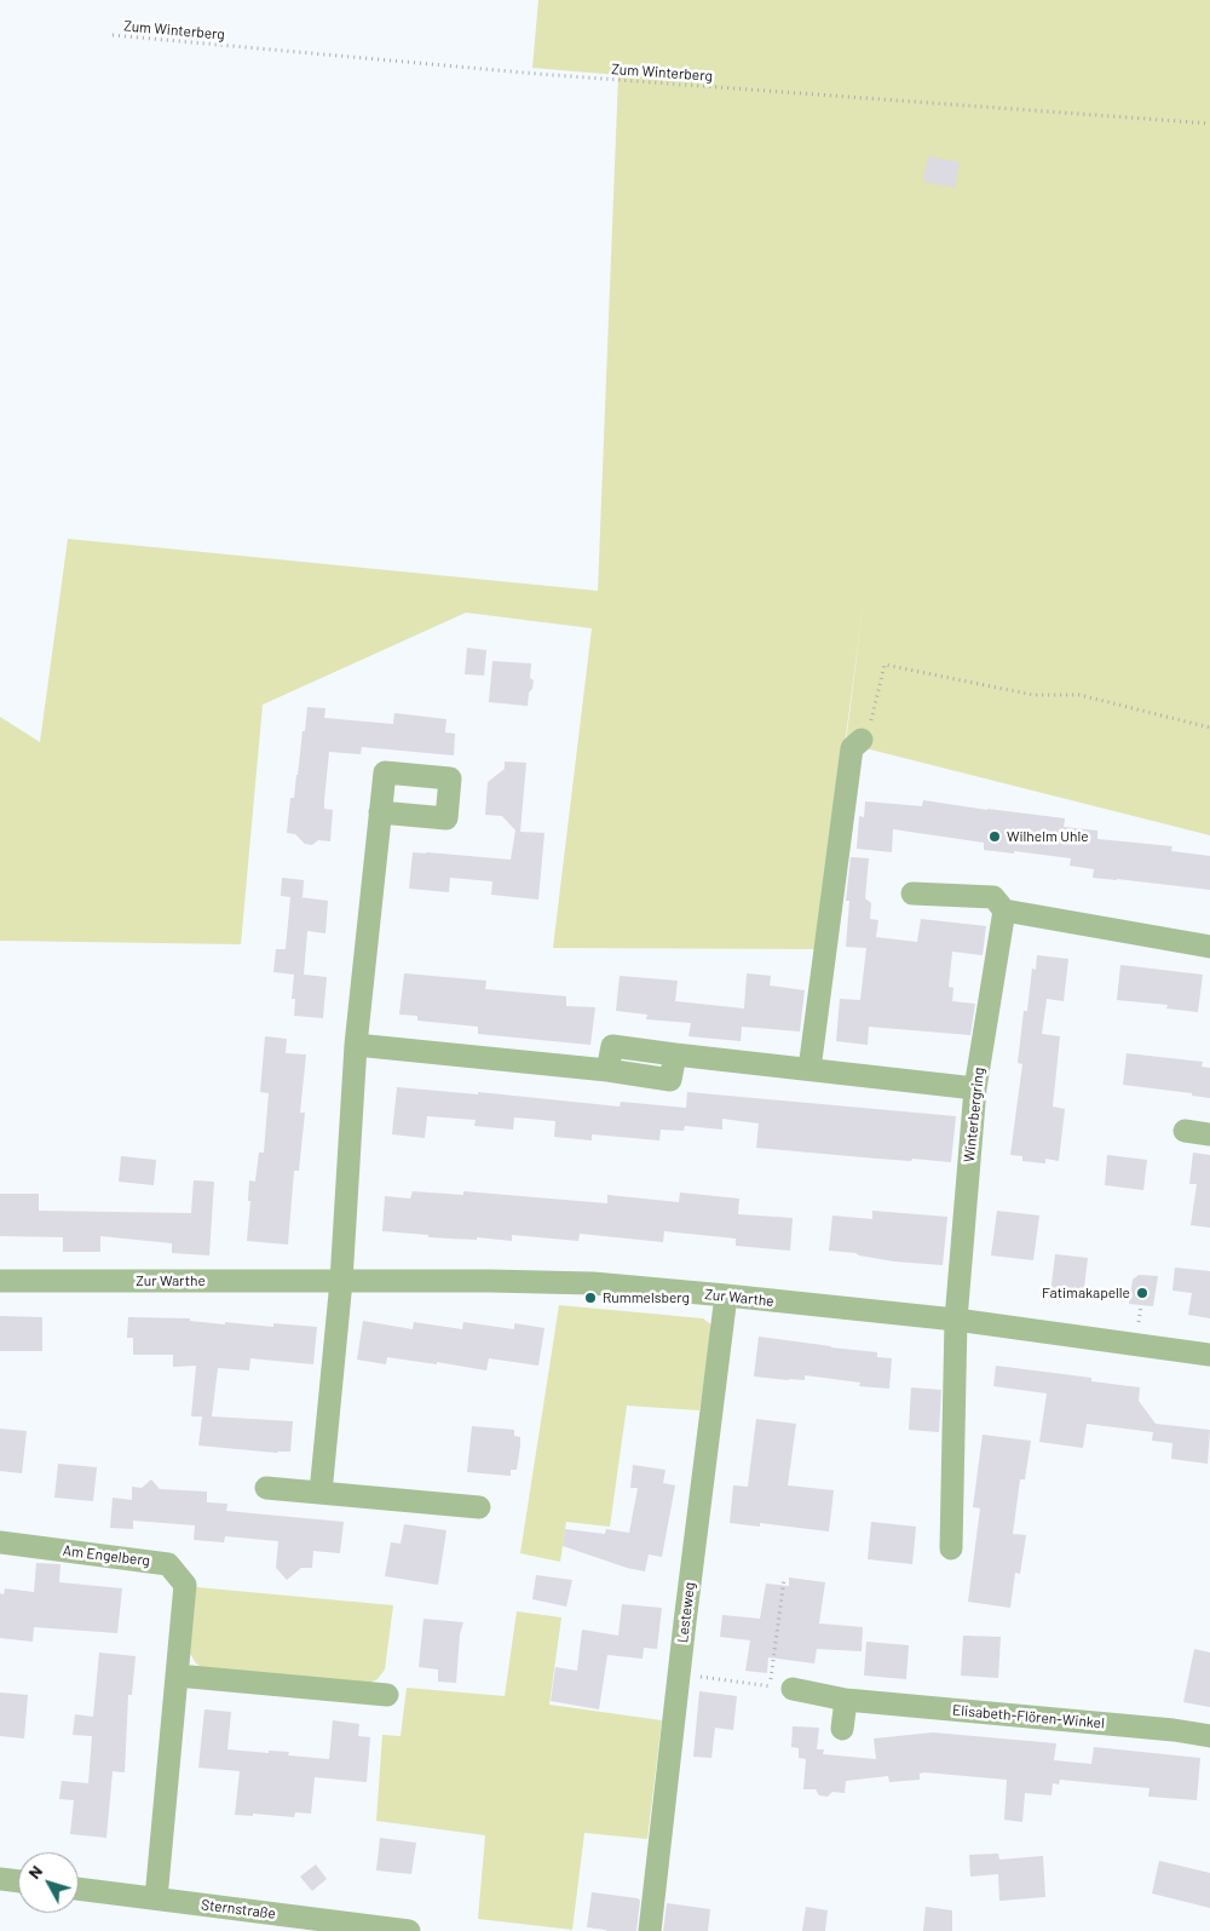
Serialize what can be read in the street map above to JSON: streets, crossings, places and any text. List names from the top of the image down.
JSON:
{
  "streets": {
    "street": [
      "Winterbergring",
      "Zur Warthe",
      "Am Engelberg",
      "Lesteweg",
      "Elisabeth-Flören-Winkel",
      "Sternstraße"
    ],
    "path": ["Zum Winterberg"]
  },
  "crossings": [
    ["Winterbergring", "Zur Warthe"],
    ["Zur Warthe", "Lesteweg"],
    ["Am Engelberg", "Sternstraße"]
  ],
  "places": ["Wilhelm Uhle", "Fatimakapelle", "Rummelsberg"],
  "north": "top left"
}
